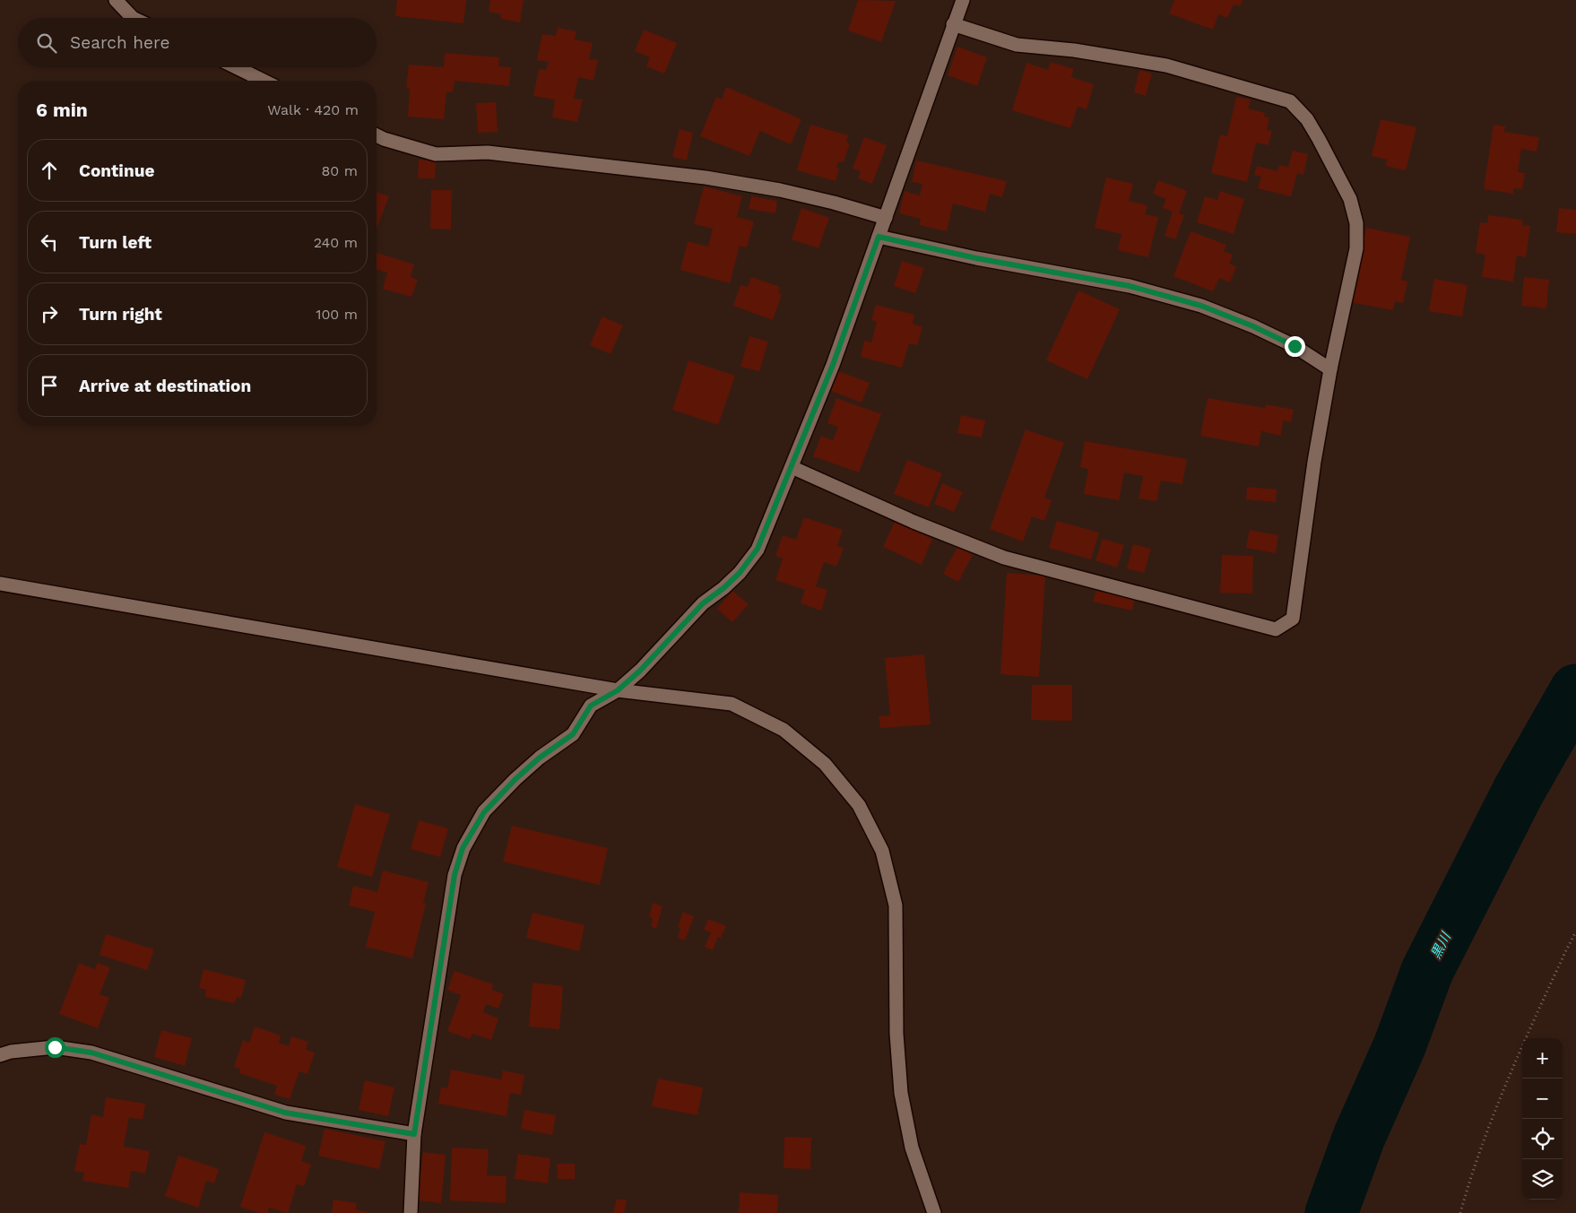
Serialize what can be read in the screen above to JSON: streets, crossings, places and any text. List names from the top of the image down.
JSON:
{
  "water": ["黒川"],
  "page": {
    "search": "Search here",
    "heading": ["6 min", "Walk · 420 m"],
    "list": [
      ["Continue", "80 m"],
      ["Turn left", "240 m"],
      ["Turn right", "100 m"],
      "Arrive at destination"
    ],
    "map_buttons": ["+", "−"]
  }
}
